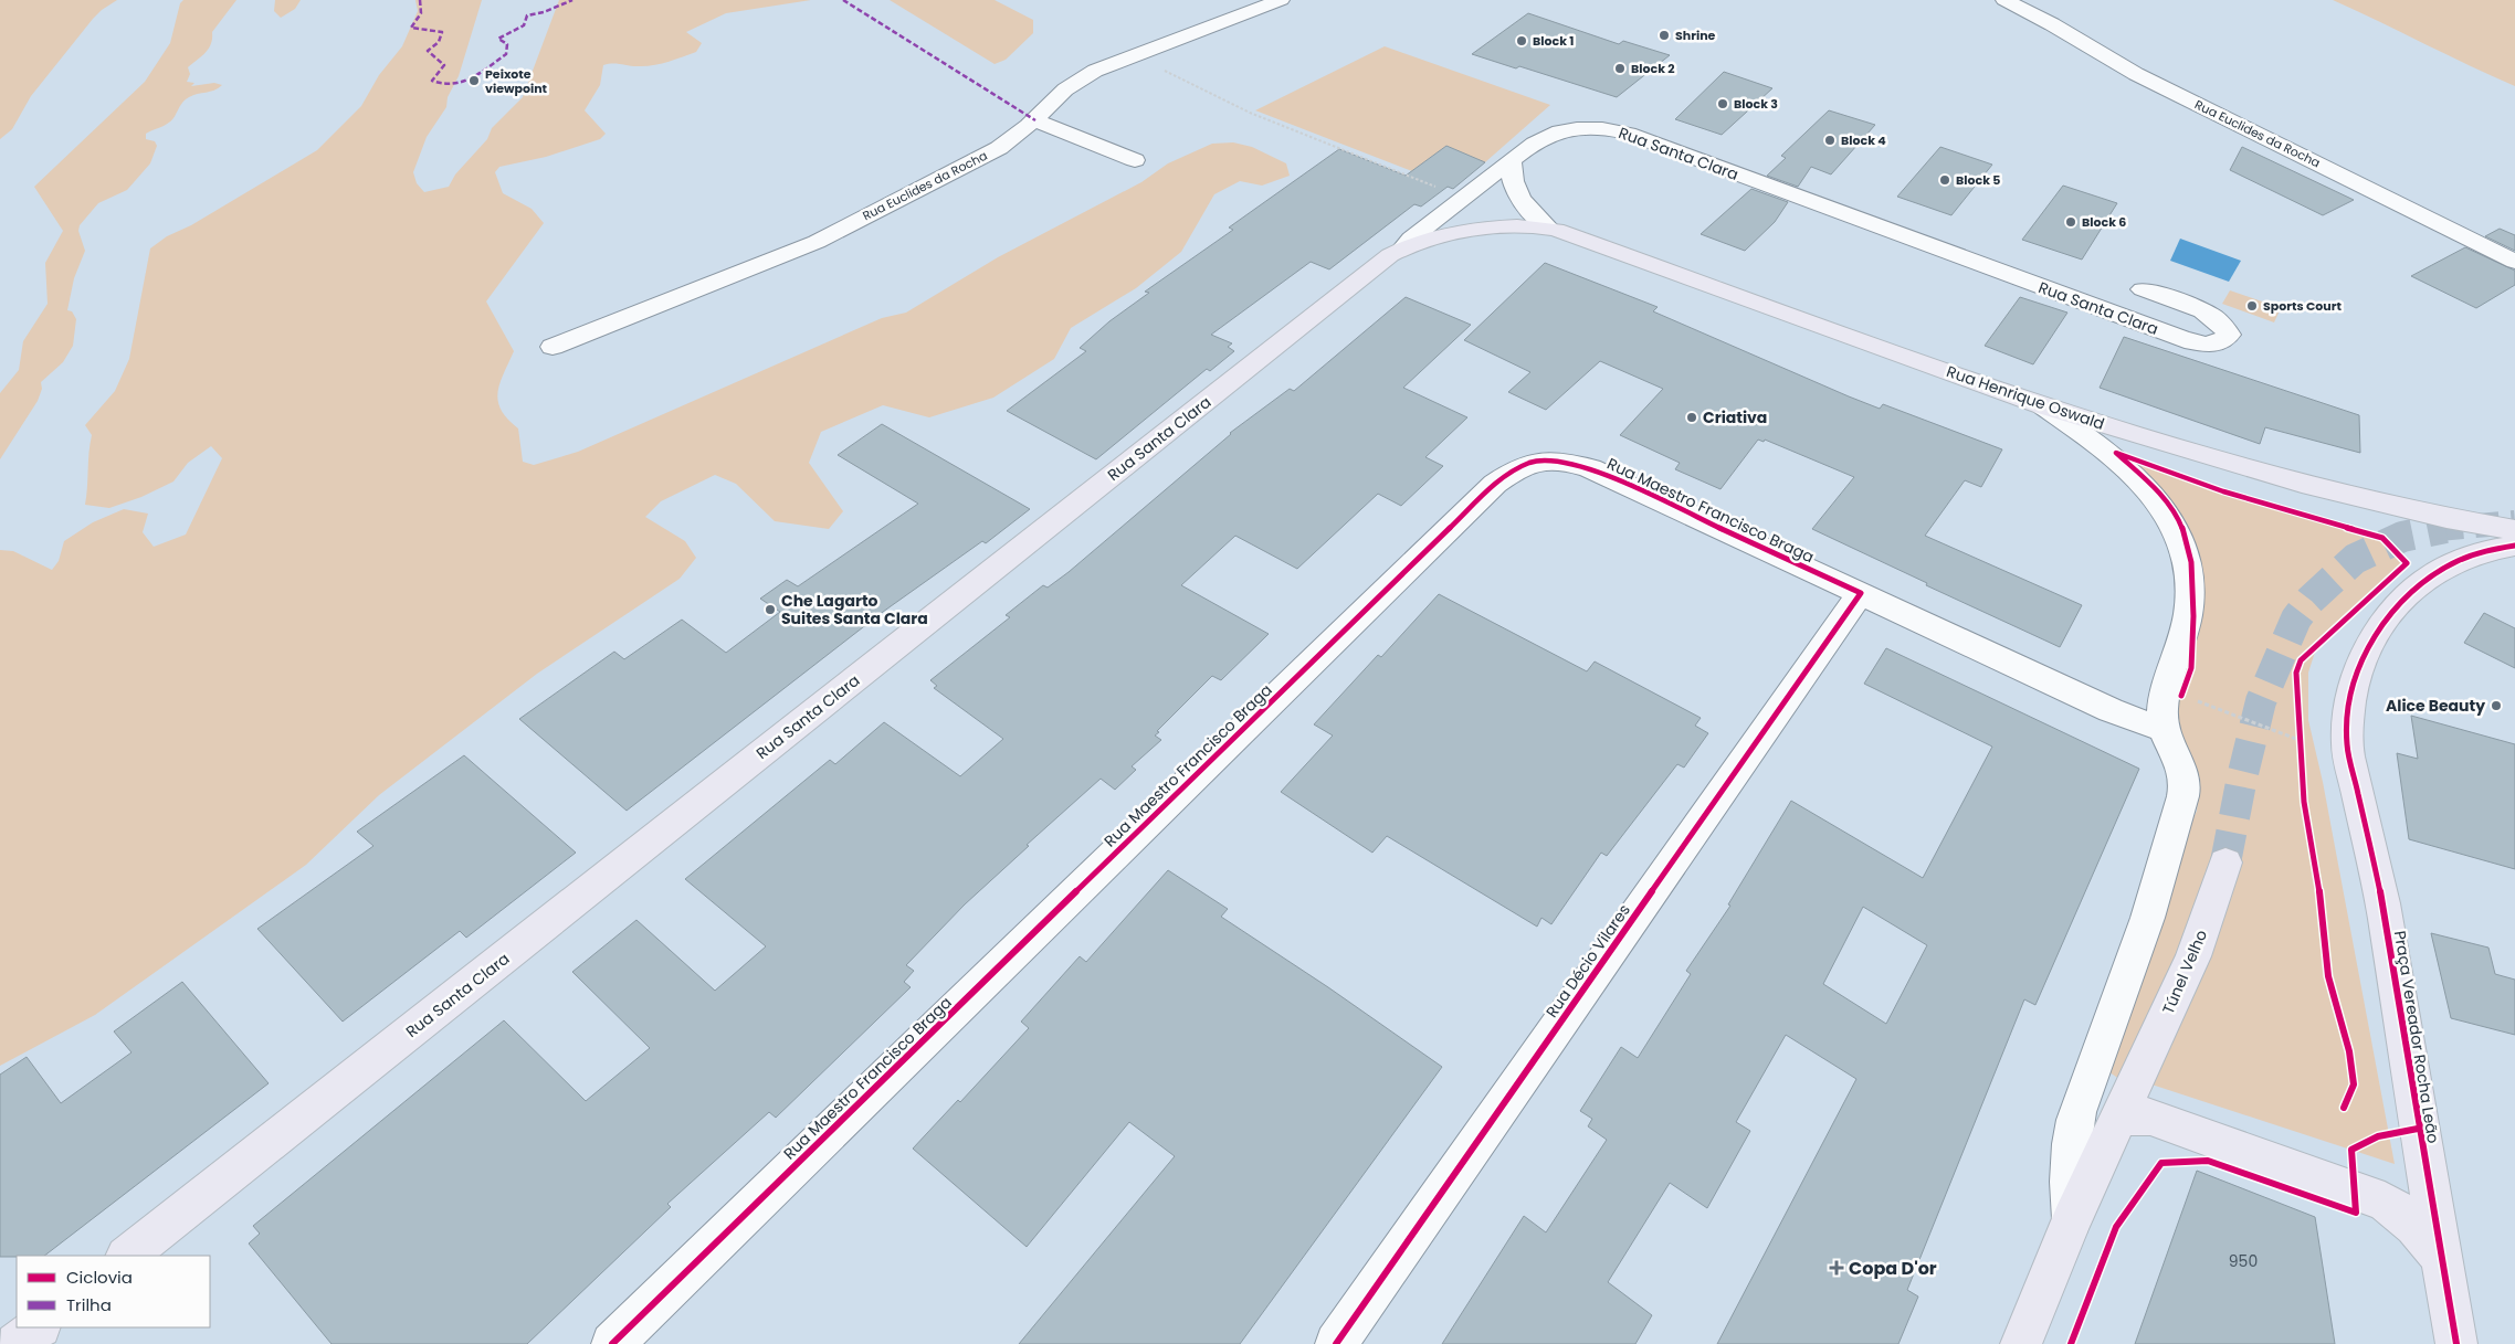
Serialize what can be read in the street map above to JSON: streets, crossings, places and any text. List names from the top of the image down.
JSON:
{
  "streets": {
    "main road": [
      "Rua Santa Clara",
      "Rua Henrique Oswald",
      "Túnel Velho",
      "Praça Vereador Rocha Leão"
    ],
    "street": ["Rua Euclides da Rocha", "Rua Maestro Francisco Braga", "Rua Décio Vilares"]
  },
  "crossings": [
    ["Rua Santa Clara", "Rua Henrique Oswald"],
    ["Rua Maestro Francisco Braga", "Rua Décio Vilares"]
  ],
  "places": {
    "other": [
      "Shrine",
      "Block 1",
      "Block 2",
      "Peixote viewpoint",
      "Block 3",
      "Block 4",
      "Block 5",
      "Block 6",
      "Sports Court",
      "Criativa",
      "Che Lagarto Suites Santa Clara",
      "Alice Beauty"
    ],
    "health": ["Copa D'or"]
  },
  "house_numbers": ["950"],
  "legend": ["Ciclovia", "Trilha"]
}
